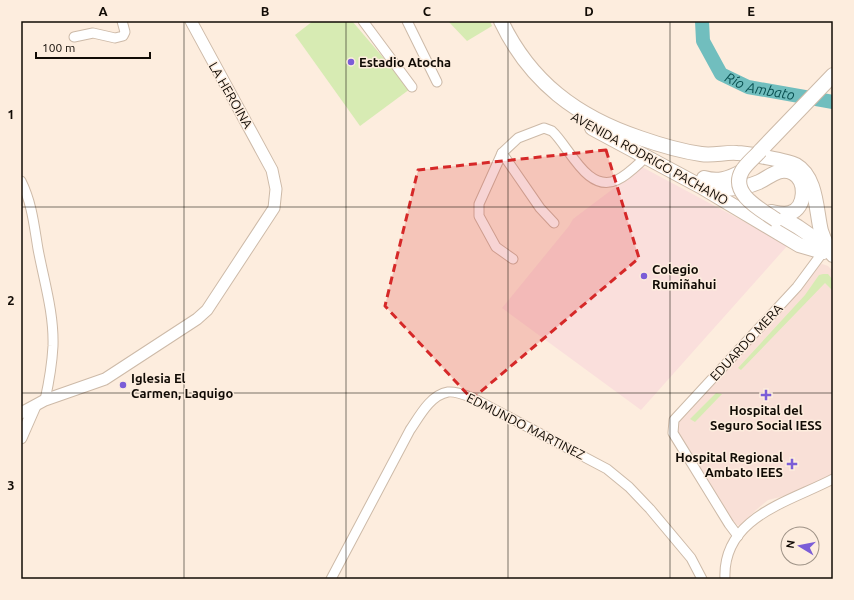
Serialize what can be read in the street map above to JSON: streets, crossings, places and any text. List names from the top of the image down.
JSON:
{
  "streets": {
    "main road": ["AVENIDA RODRIGO PACHANO"],
    "street": ["LA HEROINA", "EDUARDO MERA", "EDMUNDO MARTINEZ"]
  },
  "crossings": [
    ["AVENIDA RODRIGO PACHANO", "EDUARDO MERA"]
  ],
  "water": ["Río Ambato"],
  "places": {
    "other": ["Estadio Atocha", "Colegio Rumiñahui", "Iglesia El Carmen, Laquigo"],
    "health": ["Hospital del Seguro Social IESS", "Hospital Regional Ambato IEES"]
  },
  "scale_bar": "100 m",
  "north": "left",
  "grid": {
    "columns": [
      "A",
      "B",
      "C",
      "D",
      "E"
    ],
    "rows": ["1", "2", "3"]
  }
}
